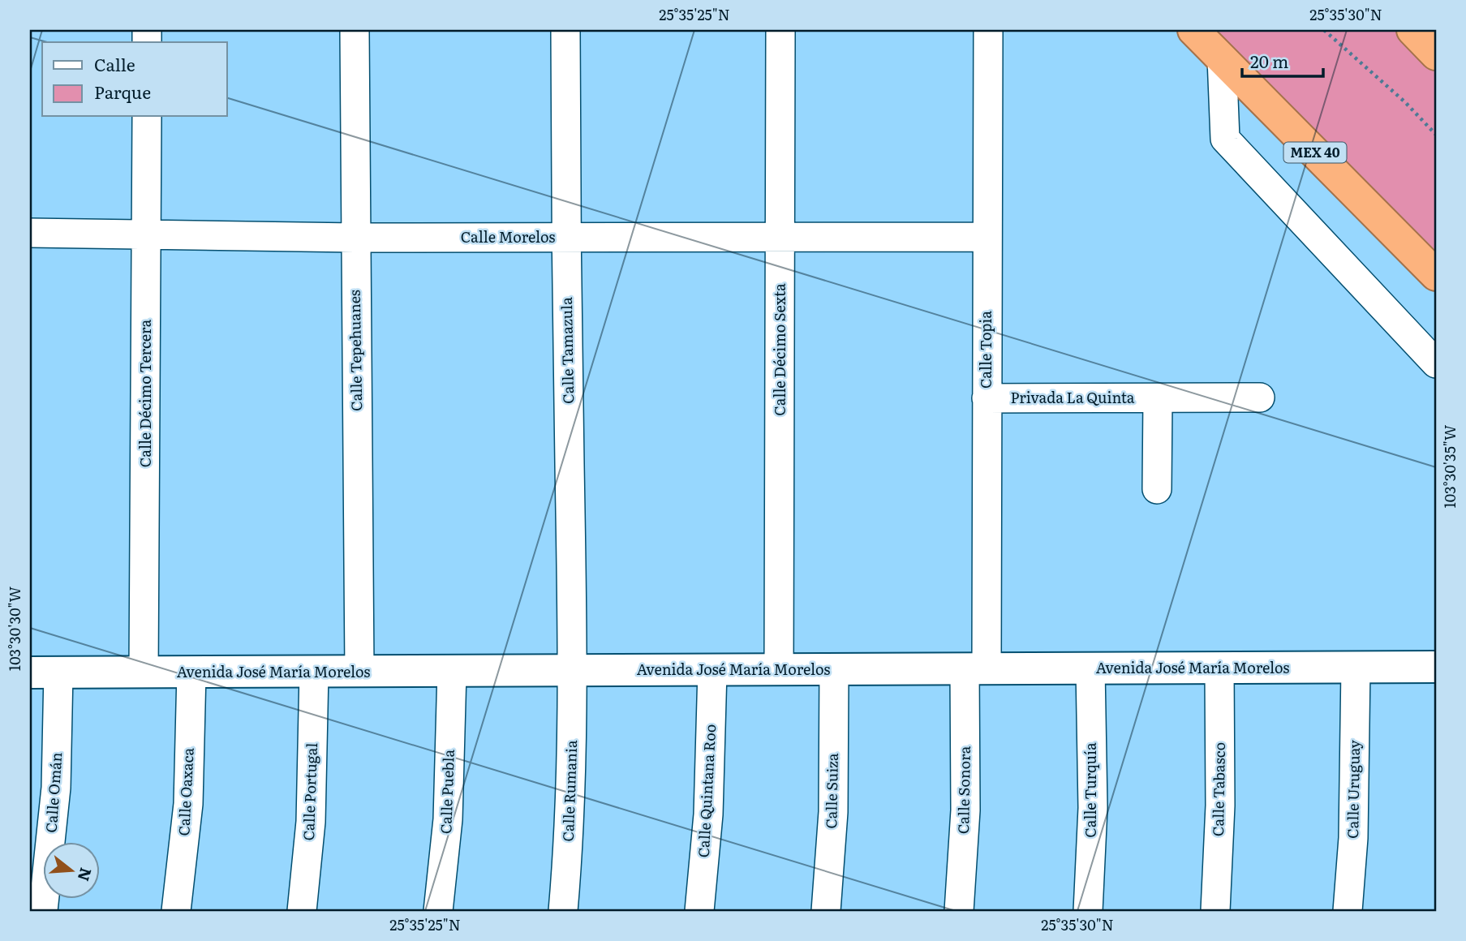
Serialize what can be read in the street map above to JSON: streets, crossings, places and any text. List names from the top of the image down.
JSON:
{
  "streets": {
    "highway": ["MEX 40"],
    "street": [
      "Calle Morelos",
      "Calle Décimo Sexta",
      "Calle Topia",
      "Calle Tepehuanes",
      "Calle Tamazula",
      "Calle Décimo Tercera",
      "Privada La Quinta",
      "Avenida José María Morelos",
      "Calle Tabasco",
      "Calle Uruguay",
      "Calle Sonora",
      "Calle Turquía",
      "Calle Rumania",
      "Calle Quintana Roo",
      "Calle Suiza",
      "Calle Oaxaca",
      "Calle Portugal",
      "Calle Puebla",
      "Calle Omán"
    ]
  },
  "crossings": [
    ["Calle Morelos", "Calle Décimo Sexta"],
    ["Calle Morelos", "Calle Topia"],
    ["Calle Morelos", "Calle Tepehuanes"],
    ["Calle Morelos", "Calle Tamazula"],
    ["Calle Morelos", "Calle Décimo Tercera"],
    ["Calle Décimo Sexta", "Avenida José María Morelos"],
    ["Calle Topia", "Privada La Quinta"],
    ["Calle Topia", "Avenida José María Morelos"],
    ["Calle Topia", "Calle Sonora"],
    ["Calle Tepehuanes", "Avenida José María Morelos"],
    ["Calle Tamazula", "Avenida José María Morelos"],
    ["Calle Tamazula", "Calle Rumania"],
    ["Calle Décimo Tercera", "Avenida José María Morelos"],
    ["Avenida José María Morelos", "Calle Tabasco"],
    ["Avenida José María Morelos", "Calle Uruguay"],
    ["Avenida José María Morelos", "Calle Sonora"],
    ["Avenida José María Morelos", "Calle Turquía"],
    ["Avenida José María Morelos", "Calle Rumania"],
    ["Avenida José María Morelos", "Calle Quintana Roo"],
    ["Avenida José María Morelos", "Calle Suiza"],
    ["Avenida José María Morelos", "Calle Oaxaca"],
    ["Avenida José María Morelos", "Calle Portugal"],
    ["Avenida José María Morelos", "Calle Puebla"],
    ["Avenida José María Morelos", "Calle Omán"]
  ],
  "legend": ["Calle", "Parque"],
  "scale_bar": "20 m",
  "north": "right",
  "coordinates": [
    "25°35'25\"N",
    "25°35'30\"N",
    "103°30'35\"W",
    "103°30'30\"W"
  ]
}
